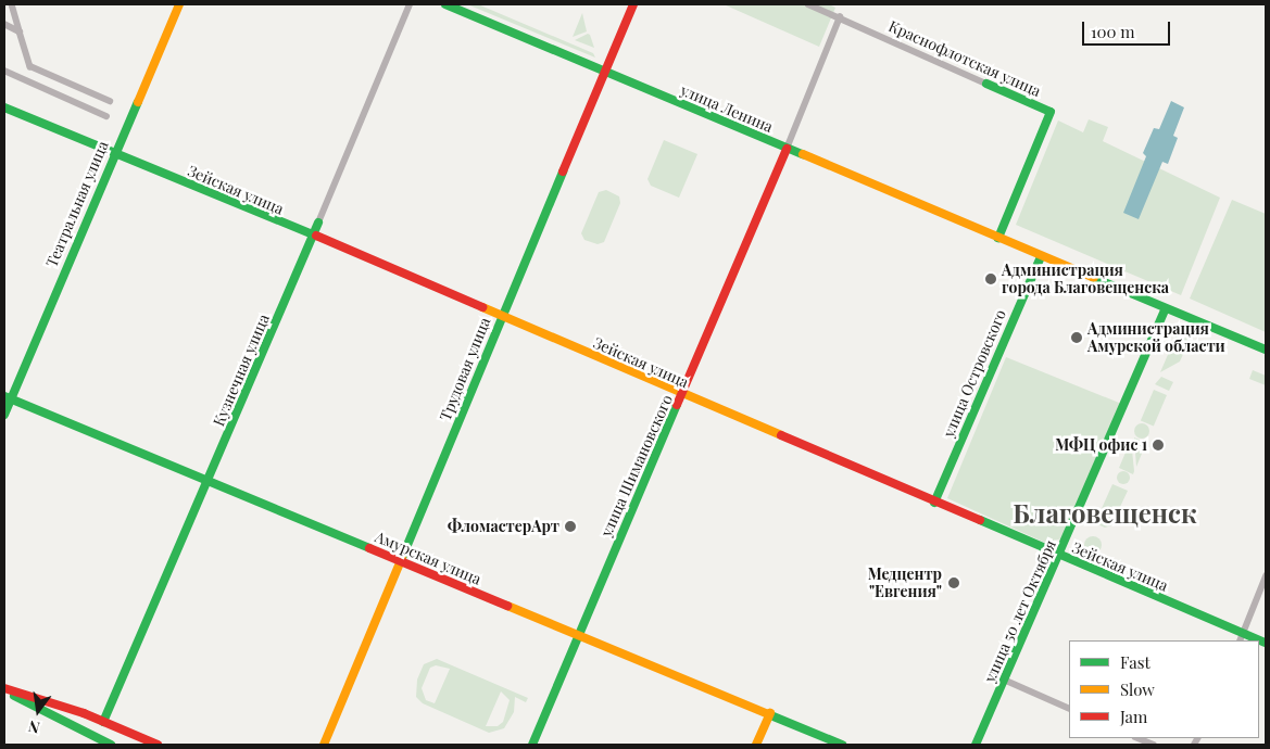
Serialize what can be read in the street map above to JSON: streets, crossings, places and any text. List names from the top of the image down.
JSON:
{
  "streets": {
    "street": [
      "Краснофлотская улица",
      "улица Ленина",
      "Зейская улица",
      "Театральная улица",
      "Трудовая улица",
      "Кузнечная улица",
      "улица Островского",
      "улица Шимановского",
      "Амурская улица",
      "улица 50 лет Октября"
    ]
  },
  "crossings": [
    ["Краснофлотская улица", "улица Ленина"],
    ["Краснофлотская улица", "улица Шимановского"],
    ["улица Ленина", "Трудовая улица"],
    ["улица Ленина", "улица Островского"],
    ["улица Ленина", "улица Шимановского"],
    ["улица Ленина", "улица 50 лет Октября"],
    ["Зейская улица", "Театральная улица"],
    ["Зейская улица", "Трудовая улица"],
    ["Зейская улица", "Кузнечная улица"],
    ["Зейская улица", "улица Островского"],
    ["Зейская улица", "улица Шимановского"],
    ["Зейская улица", "улица 50 лет Октября"],
    ["Театральная улица", "Амурская улица"],
    ["Трудовая улица", "Амурская улица"],
    ["Кузнечная улица", "Амурская улица"],
    ["улица Шимановского", "Амурская улица"]
  ],
  "districts": ["Благовещенск"],
  "places": [
    "Администрация города Благовещенска",
    "Администрация Амурской области",
    "МФЦ офис 1",
    "ФломастерАрт",
    "Медцентр \"Евгения\""
  ],
  "legend": ["Fast", "Slow", "Jam"],
  "scale_bar": "100 m",
  "north": "bottom"
}
